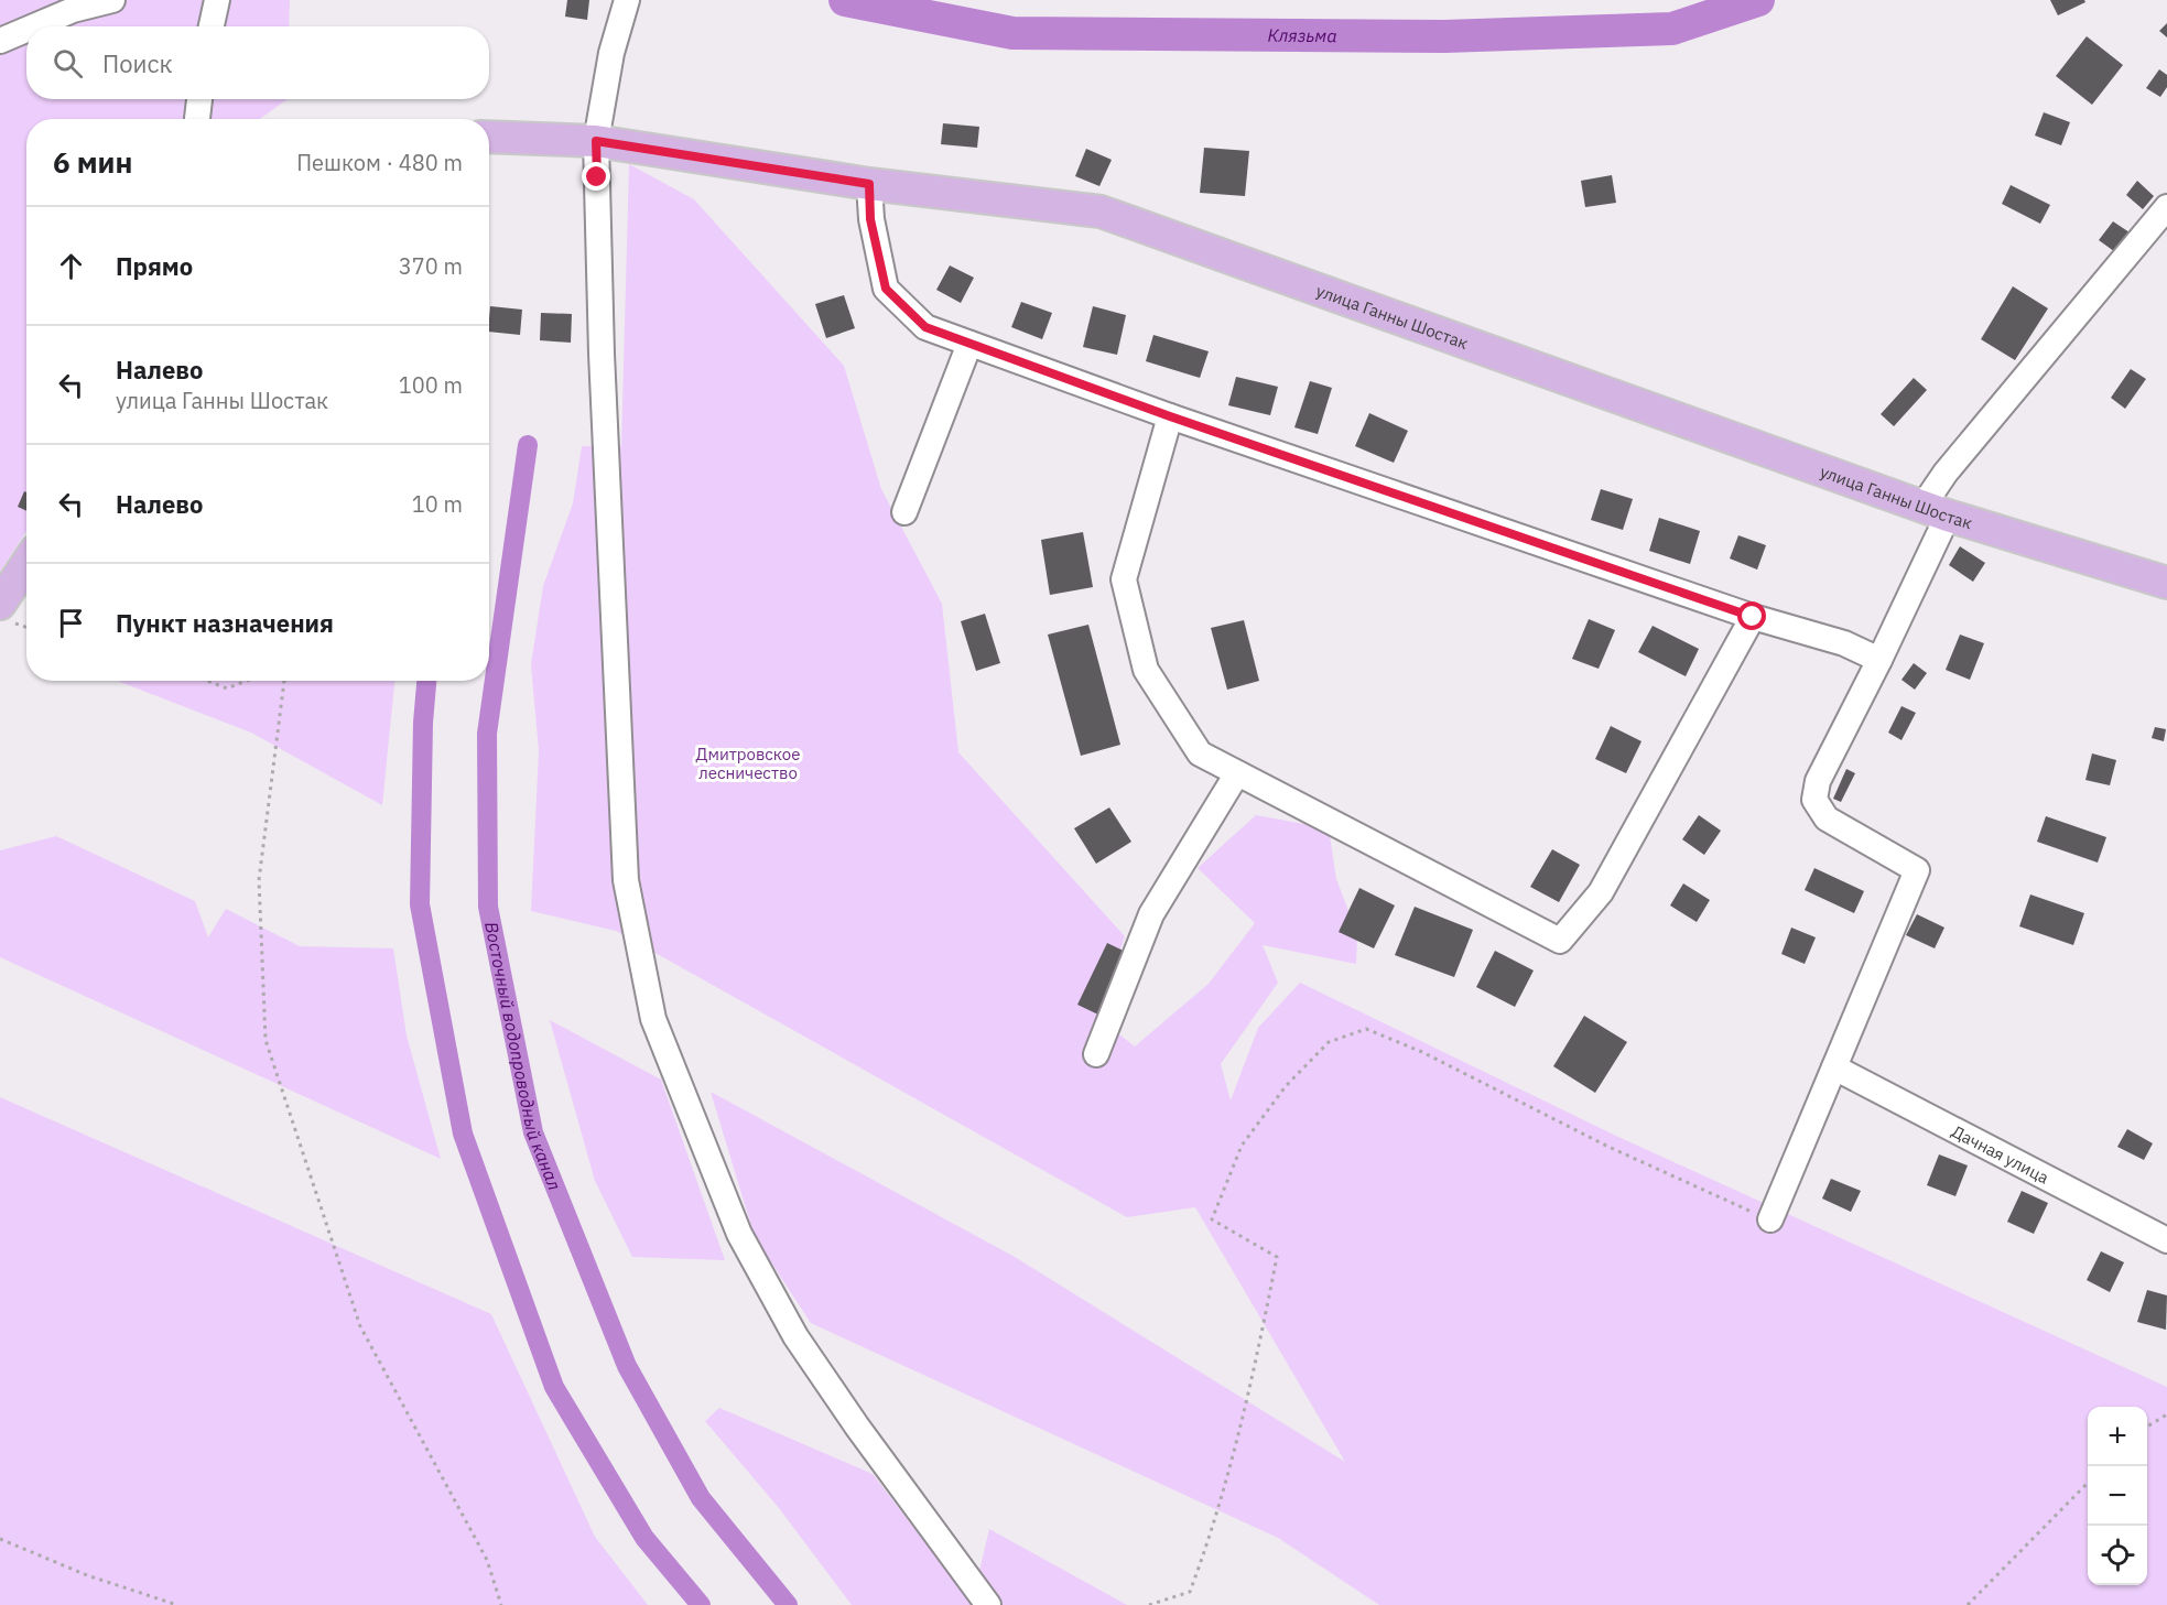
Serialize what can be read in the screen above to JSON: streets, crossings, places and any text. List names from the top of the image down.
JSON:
{
  "streets": {
    "main road": ["улица Ганны Шостак"],
    "street": ["Дачная улица"]
  },
  "water": ["Клязьма", "Восточный водопроводный канал"],
  "parks": ["Дмитровское лесничество"],
  "page": {
    "search": "Поиск",
    "heading": ["6 мин", "Пешком · 480 m"],
    "list": [
      ["Прямо", "370 m"],
      ["Налево", "улица Ганны Шостак", "100 m"],
      ["Налево", "10 m"],
      "Пункт назначения"
    ],
    "map_buttons": ["+", "−"]
  }
}
